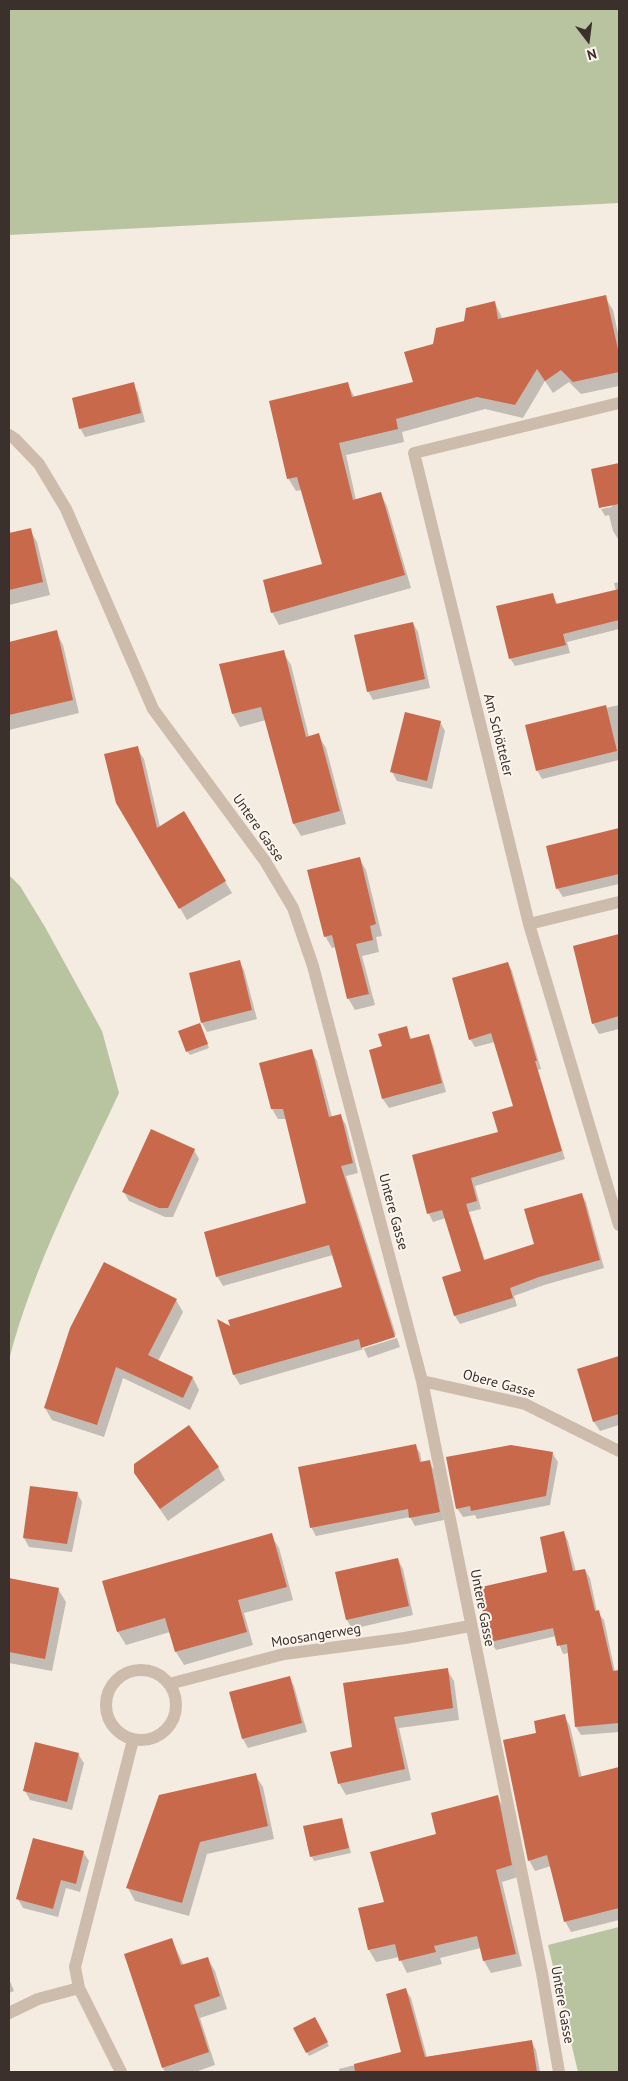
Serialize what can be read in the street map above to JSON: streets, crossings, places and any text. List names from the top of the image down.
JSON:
{
  "streets": {
    "street": [
      "Am Schötteler",
      "Untere Gasse",
      "Obere Gasse",
      "Moosangerweg"
    ]
  },
  "crossings": [
    ["Untere Gasse", "Obere Gasse"],
    ["Untere Gasse", "Moosangerweg"]
  ],
  "north": "bottom"
}
